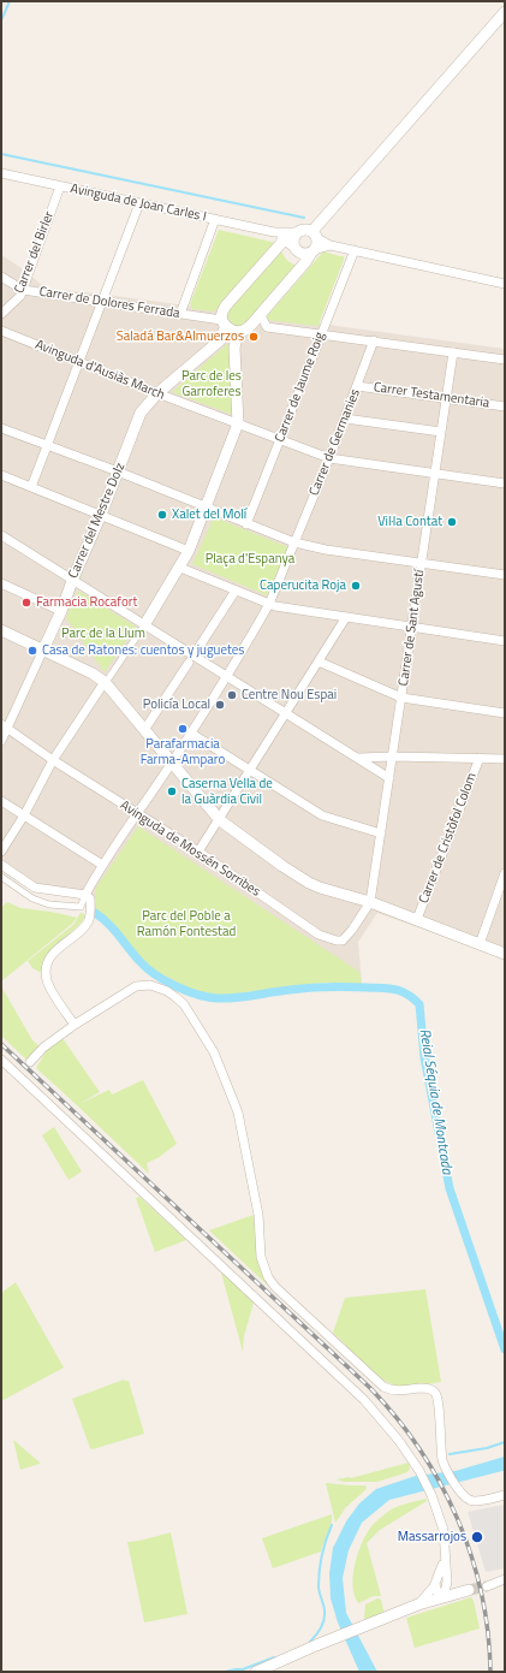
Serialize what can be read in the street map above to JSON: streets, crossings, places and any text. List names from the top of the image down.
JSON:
{
  "streets": {
    "street": [
      "Avinguda de Joan Carles I",
      "Carrer del Birler",
      "Carrer de Dolores Ferrada",
      "Avinguda d'Ausiàs March",
      "Carrer de Jaume Roig",
      "Carrer Testamentaria",
      "Carrer de Germanies",
      "Carrer del Mestre Dolz",
      "Carrer de Sant Agustí",
      "Carrer de Cristòfol Colom",
      "Avinguda de Mossén Sorribes"
    ]
  },
  "crossings": [
    ["Avinguda de Joan Carles I", "Carrer del Birler"],
    ["Avinguda de Joan Carles I", "Carrer del Mestre Dolz"],
    ["Carrer del Birler", "Carrer de Dolores Ferrada"],
    ["Carrer de Dolores Ferrada", "Carrer del Mestre Dolz"],
    ["Avinguda d'Ausiàs March", "Carrer de Jaume Roig"],
    ["Avinguda d'Ausiàs March", "Carrer de Germanies"],
    ["Avinguda d'Ausiàs March", "Carrer del Mestre Dolz"],
    ["Avinguda d'Ausiàs March", "Carrer de Sant Agustí"],
    ["Carrer Testamentaria", "Carrer de Germanies"],
    ["Carrer Testamentaria", "Carrer de Sant Agustí"],
    ["Carrer del Mestre Dolz", "Avinguda de Mossén Sorribes"],
    ["Carrer de Sant Agustí", "Avinguda de Mossén Sorribes"]
  ],
  "water": ["Reial Séquia de Montcada"],
  "parks": [
    "Parc de les Garroferes",
    "Plaça d'Espanya",
    "Parc de la Llum",
    "Parc del Poble a Ramón Fontestad"
  ],
  "places": [
    "Saladá Bar&Almuerzos",
    "Xalet del Molí",
    "Vil·la Contat",
    "Caperucita Roja",
    "Farmacia Rocafort",
    "Casa de Ratones: cuentos y juguetes",
    "Centre Nou Espai",
    "Policía Local",
    "Parafarmacia Farma-Amparo",
    "Caserna Vella de la Guàrdia Civil",
    "Massarrojos"
  ]
}
